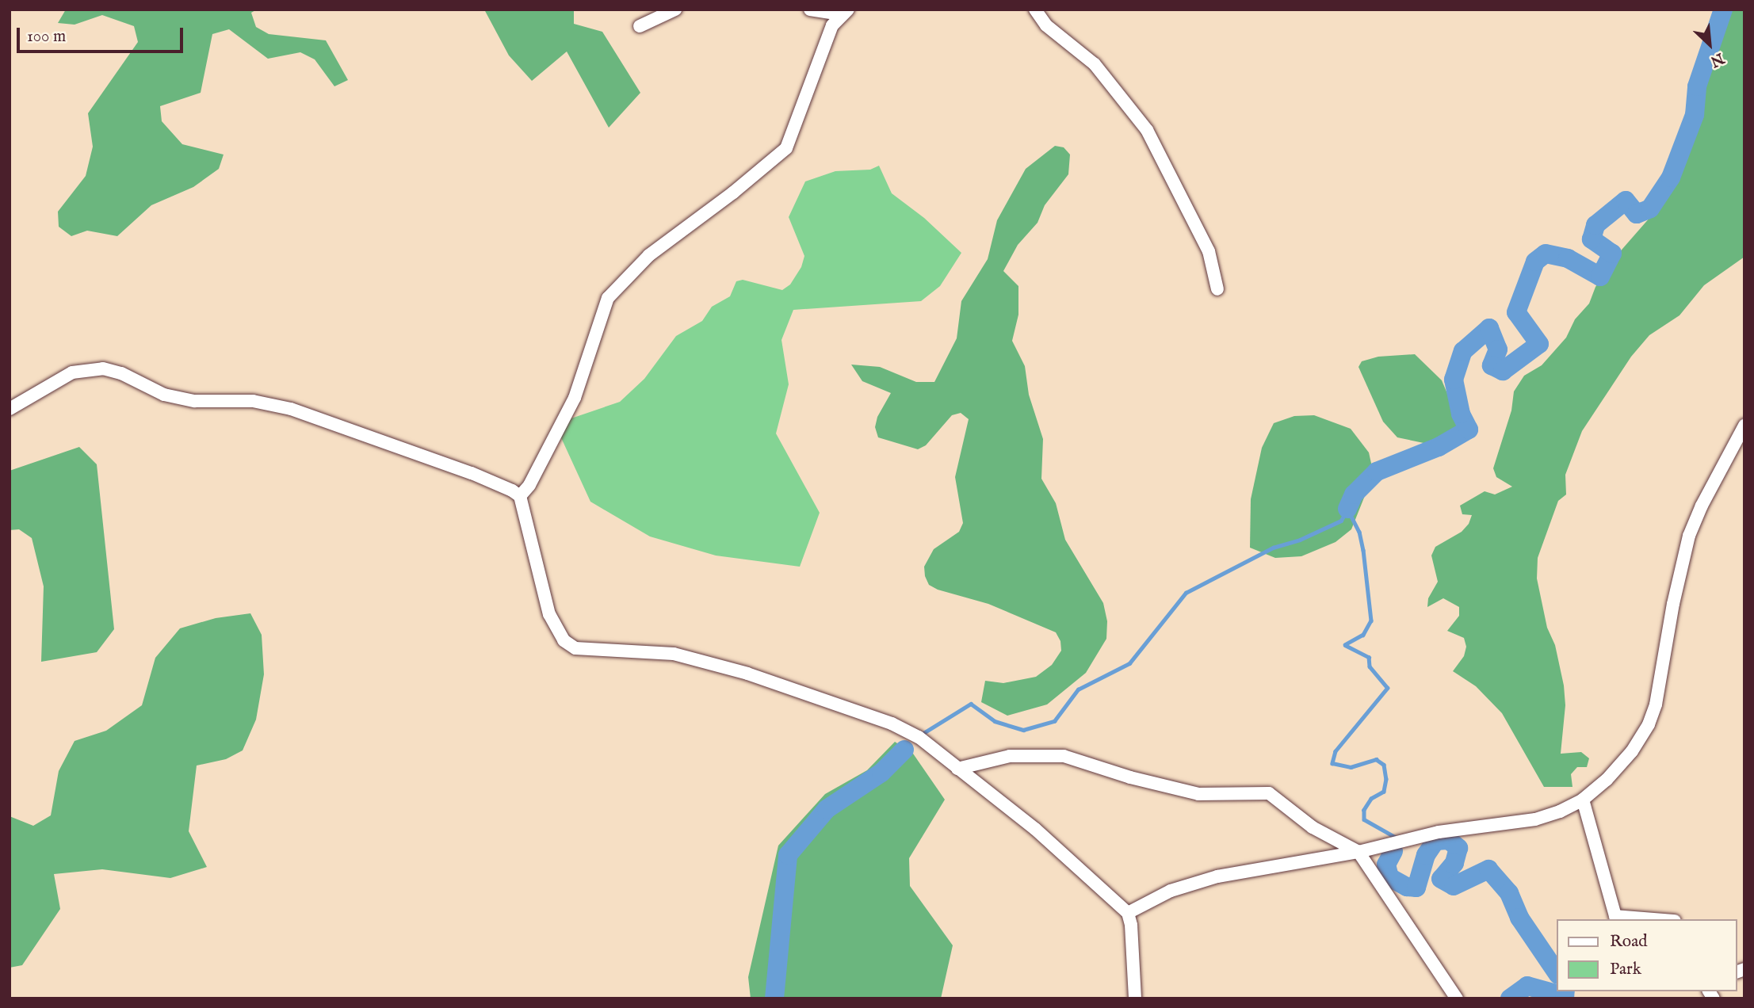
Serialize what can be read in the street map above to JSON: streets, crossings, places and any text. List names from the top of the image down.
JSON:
{
  "legend": ["Road", "Park"],
  "scale_bar": "100 m",
  "north": "bottom right"
}
